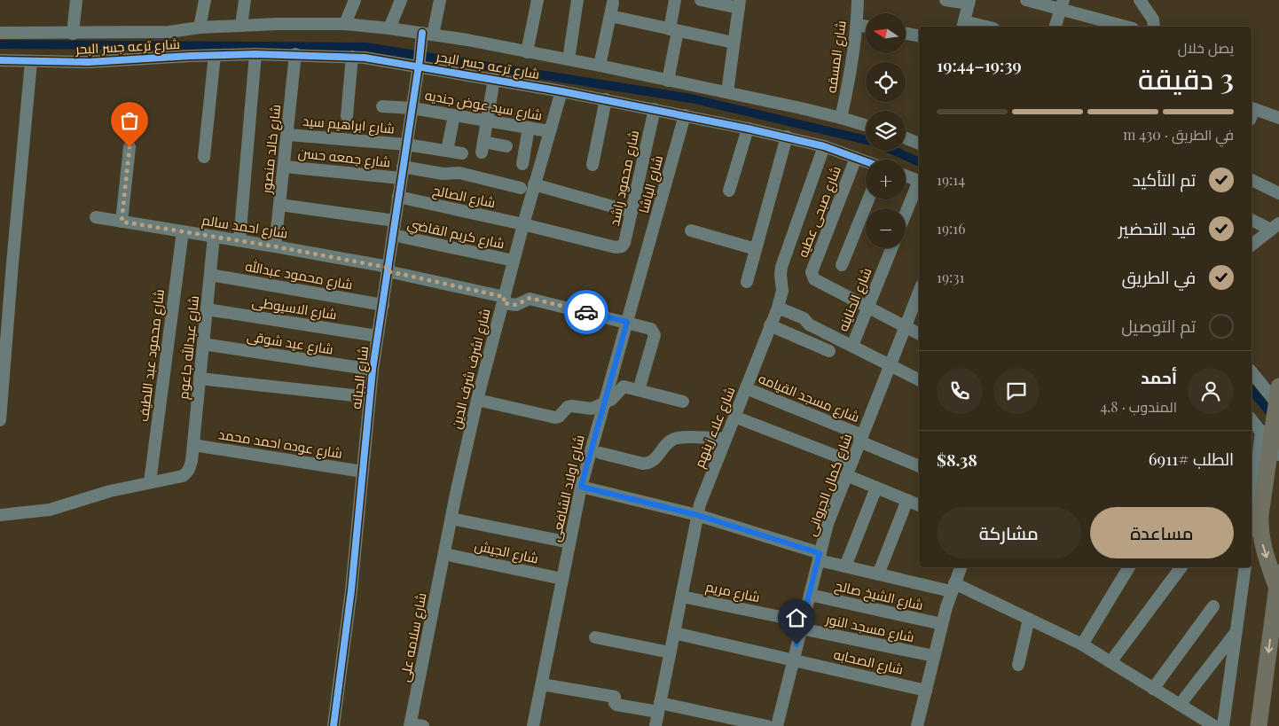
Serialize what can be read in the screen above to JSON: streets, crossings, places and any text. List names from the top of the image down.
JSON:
{
  "streets": {
    "street": [
      "شارع ترعه جسر البحر",
      "شارع المسقه",
      "شارع سيد عوض جنديه",
      "شارع ابراهيم سيد",
      "شارع خالد منصور",
      "شارع جمعه حسن",
      "شارع محمود راشد",
      "شارع الباشا",
      "شارع الصالح",
      "شارع صبحى عطيه",
      "شارع احمد سالم",
      "شارع كريم القاضي",
      "شارع محمود عبدالله",
      "شارع الحناينه",
      "شارع الاسيوطى",
      "شارع عيد شوقى",
      "شارع عبدالله جاعوم",
      "شارع محمود عبد اللطيف",
      "شارع اشرف شرف الدين",
      "شارع الجبانه",
      "شارع مسجد القيامه",
      "شارع علاء زينهم",
      "شارع عوده احمد محمد",
      "شارع كمال الجروانى",
      "شارع اولاد الشافعى",
      "شارع الجيش",
      "شارع مريم",
      "شارع الشيخ صالح",
      "شارع مسجد النور",
      "شارع سلامه على",
      "شارع الصحابه"
    ]
  },
  "crossings": [
    ["شارع ترعه جسر البحر", "شارع المسقه"],
    ["شارع ترعه جسر البحر", "شارع خالد منصور"],
    ["شارع ترعه جسر البحر", "شارع محمود راشد"],
    ["شارع ترعه جسر البحر", "شارع الباشا"],
    ["شارع ترعه جسر البحر", "شارع صبحى عطيه"],
    ["شارع ترعه جسر البحر", "شارع اشرف شرف الدين"],
    ["شارع ترعه جسر البحر", "شارع الجبانه"],
    ["شارع ترعه جسر البحر", "شارع علاء زينهم"],
    ["شارع سيد عوض جنديه", "شارع اشرف شرف الدين"],
    ["شارع سيد عوض جنديه", "شارع الجبانه"],
    ["شارع ابراهيم سيد", "شارع خالد منصور"],
    ["شارع ابراهيم سيد", "شارع الجبانه"],
    ["شارع خالد منصور", "شارع جمعه حسن"],
    ["شارع خالد منصور", "شارع احمد سالم"],
    ["شارع جمعه حسن", "شارع الجبانه"],
    ["شارع محمود راشد", "شارع الصالح"],
    ["شارع الباشا", "شارع اولاد الشافعى"],
    ["شارع الصالح", "شارع اشرف شرف الدين"],
    ["شارع الصالح", "شارع الجبانه"],
    ["شارع صبحى عطيه", "شارع الحناينه"],
    ["شارع صبحى عطيه", "شارع كمال الجروانى"],
    ["شارع احمد سالم", "شارع عبدالله جاعوم"],
    ["شارع احمد سالم", "شارع محمود عبد اللطيف"],
    ["شارع احمد سالم", "شارع اشرف شرف الدين"],
    ["شارع احمد سالم", "شارع الجبانه"],
    ["شارع احمد سالم", "شارع اولاد الشافعى"],
    ["شارع كريم القاضي", "شارع اشرف شرف الدين"],
    ["شارع كريم القاضي", "شارع الجبانه"],
    ["شارع محمود عبدالله", "شارع عبدالله جاعوم"],
    ["شارع محمود عبدالله", "شارع الجبانه"],
    ["شارع الاسيوطى", "شارع عبدالله جاعوم"],
    ["شارع الاسيوطى", "شارع الجبانه"],
    ["شارع عيد شوقى", "شارع عبدالله جاعوم"],
    ["شارع عيد شوقى", "شارع الجبانه"],
    ["شارع عبدالله جاعوم", "شارع محمود عبد اللطيف"],
    ["شارع عبدالله جاعوم", "شارع عوده احمد محمد"],
    ["شارع اشرف شرف الدين", "شارع الجيش"],
    ["شارع اشرف شرف الدين", "شارع سلامه على"],
    ["شارع الجبانه", "شارع عوده احمد محمد"],
    ["شارع مسجد القيامه", "شارع علاء زينهم"],
    ["شارع مسجد القيامه", "شارع كمال الجروانى"],
    ["شارع علاء زينهم", "شارع مريم"],
    ["شارع علاء زينهم", "شارع الصحابه"],
    ["شارع كمال الجروانى", "شارع مريم"],
    ["شارع كمال الجروانى", "شارع الشيخ صالح"],
    ["شارع كمال الجروانى", "شارع مسجد النور"],
    ["شارع كمال الجروانى", "شارع الصحابه"],
    ["شارع اولاد الشافعى", "شارع الجيش"],
    ["شارع الجيش", "شارع سلامه على"],
    ["شارع مريم", "شارع مسجد النور"]
  ],
  "north": "left",
  "page": {
    "map_buttons": ["+", "−"],
    "heading": ["3 دقيقة", "يصل خلال", "19:39–19:44"],
    "panel": [
      "أحمد",
      "المندوب · 4.8",
      "الطلب #6911",
      "$8.38"
    ],
    "bar": "في الطريق · 430 m",
    "list": [
      ["تم التأكيد", "19:14"],
      ["قيد التحضير", "19:16"],
      ["في الطريق", "19:31"],
      "تم التوصيل"
    ],
    "buttons": ["مساعدة", "مشاركة"]
  }
}
